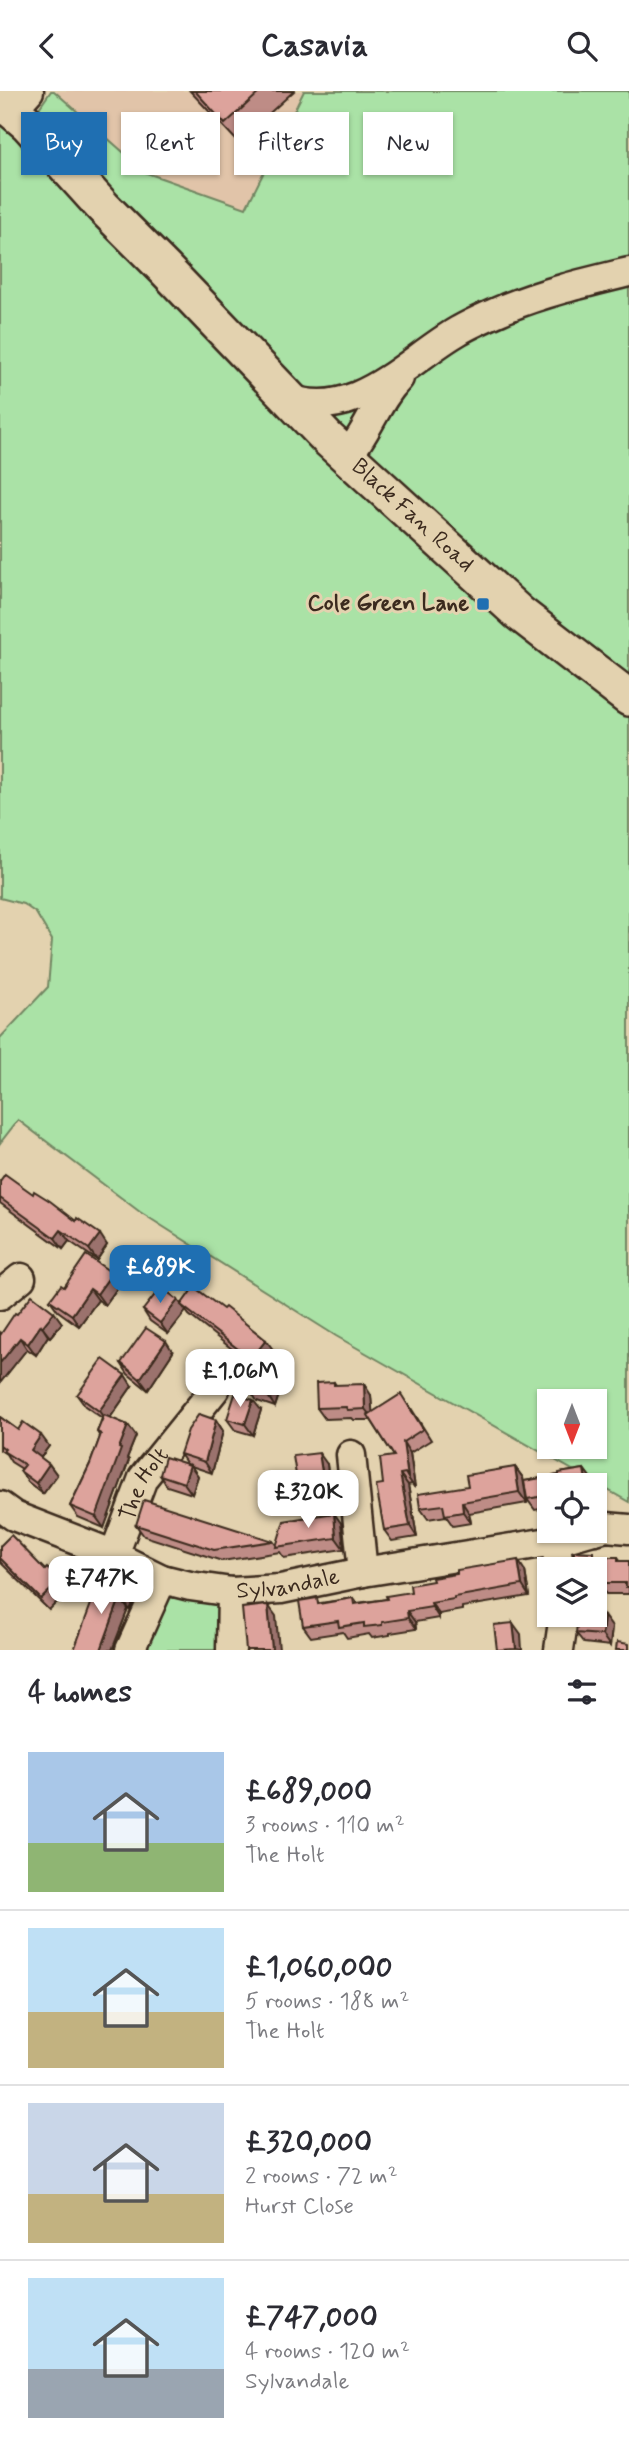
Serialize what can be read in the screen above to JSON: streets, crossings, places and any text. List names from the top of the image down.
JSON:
{
  "streets": {
    "main road": ["Black Fan Road"],
    "street": ["The Holt", "Sylvandale"]
  },
  "crossings": [
    ["The Holt", "Sylvandale"]
  ],
  "places": {
    "transit": ["Cole Green Lane"]
  },
  "north": "bottom",
  "page": {
    "header": "Casavia",
    "chip": [
      "Buy",
      "Rent",
      "Filters",
      "New"
    ],
    "price": [
      "£689K",
      "£1.06M",
      "£320K",
      "£747K"
    ],
    "heading": "4 homes",
    "list": [
      {
        "name": "£689,000",
        "note": "3 rooms · 110 m² · The Holt"
      },
      {
        "name": "£1,060,000",
        "note": "5 rooms · 188 m² · The Holt"
      },
      {
        "name": "£320,000",
        "note": "2 rooms · 72 m² · Hurst Close"
      },
      {
        "name": "£747,000",
        "note": "4 rooms · 120 m² · Sylvandale"
      }
    ]
  }
}
